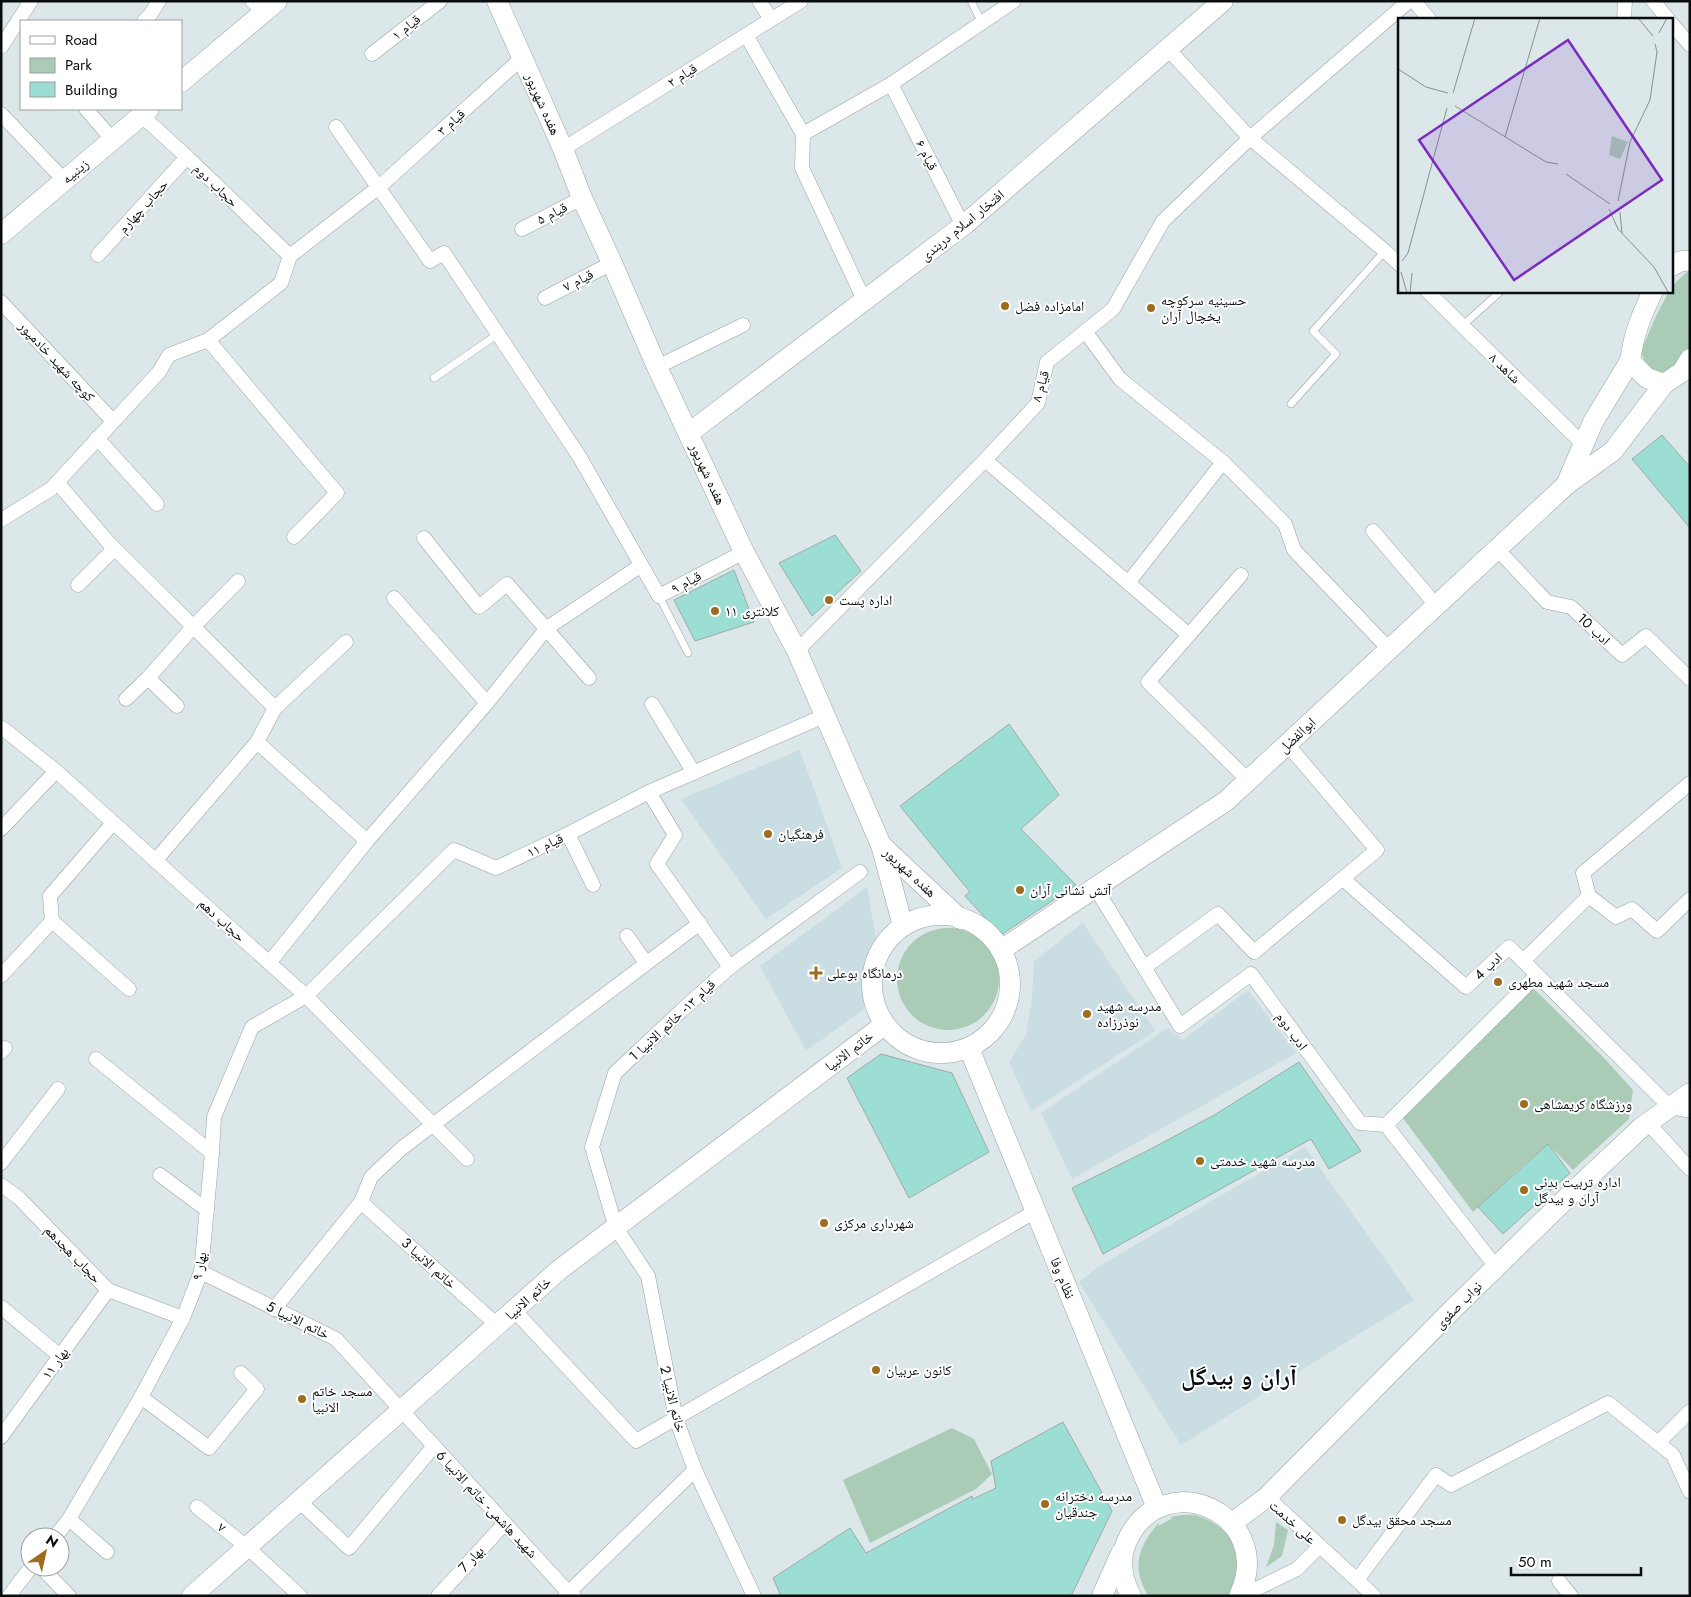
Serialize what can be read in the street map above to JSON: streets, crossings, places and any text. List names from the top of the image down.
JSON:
{
  "streets": {
    "main road": [
      "هفده شهریور",
      "زینبیه",
      "افتخار اسلام دربندی",
      "ابوالفضل",
      "خاتم الانبیا",
      "نظام وفا",
      "نواب صفوی"
    ],
    "street": [
      "قیام ۱",
      "قیام ۲",
      "قیام ۳",
      "قیام ۶",
      "حجاب دوم",
      "حجاب چهارم",
      "قیام ۵",
      "قیام ۷",
      "کوچه شهید خادمپور",
      "شاهد ۸",
      "قیام ۸",
      "قیام ۹",
      "ادب 10",
      "قیام ۱۱",
      "حجاب دهم",
      "ادب 4",
      "قیام ۱۳- خاتم الانبیا 1",
      "ادب دوم",
      "حجاب هجدهم",
      "خاتم الانبیا 3",
      "بهار ۹",
      "خاتم الانبیا 5",
      "بهار ۱۱",
      "خاتم الانبیا 2",
      "شهید هاشمی- خاتم الانبیا 6",
      "علی خدمت",
      "۷",
      "بهار 7"
    ]
  },
  "crossings": [
    ["قیام ۲", "هفده شهریور"],
    ["هفده شهریور", "قیام ۳"],
    ["هفده شهریور", "قیام ۵"],
    ["هفده شهریور", "افتخار اسلام دربندی"],
    ["هفده شهریور", "قیام ۷"],
    ["هفده شهریور", "قیام ۸"],
    ["هفده شهریور", "قیام ۹"],
    ["هفده شهریور", "ابوالفضل"],
    ["هفده شهریور", "قیام ۱۱"],
    ["هفده شهریور", "خاتم الانبیا"],
    ["هفده شهریور", "نظام وفا"],
    ["قیام ۳", "حجاب دوم"],
    ["قیام ۳", "قیام ۹"],
    ["قیام ۶", "افتخار اسلام دربندی"],
    ["زینبیه", "حجاب دوم"],
    ["حجاب دوم", "حجاب چهارم"],
    ["ادب 10", "ابوالفضل"],
    ["ابوالفضل", "خاتم الانبیا"],
    ["ابوالفضل", "نظام وفا"],
    ["قیام ۱۱", "حجاب دهم"],
    ["قیام ۱۱", "بهار ۹"],
    ["حجاب دهم", "بهار ۹"],
    ["ادب 4", "نواب صفوی"],
    ["قیام ۱۳- خاتم الانبیا 1", "خاتم الانبیا"],
    ["قیام ۱۳- خاتم الانبیا 1", "خاتم الانبیا 2"],
    ["خاتم الانبیا", "خاتم الانبیا 3"],
    ["خاتم الانبیا", "نظام وفا"],
    ["خاتم الانبیا", "خاتم الانبیا 5"],
    ["خاتم الانبیا", "خاتم الانبیا 2"],
    ["خاتم الانبیا", "شهید هاشمی- خاتم الانبیا 6"],
    ["خاتم الانبیا", "۷"],
    ["حجاب هجدهم", "بهار ۹"],
    ["حجاب هجدهم", "بهار ۱۱"],
    ["بهار ۹", "خاتم الانبیا 5"],
    ["نواب صفوی", "علی خدمت"],
    ["خاتم الانبیا 5", "شهید هاشمی- خاتم الانبیا 6"],
    ["شهید هاشمی- خاتم الانبیا 6", "بهار 7"]
  ],
  "districts": ["آران و بیدگل"],
  "places": {
    "other": [
      "امامزاده فضل",
      "حسینیه سرکوچه یخچال آران",
      "اداره پست",
      "کلانتری ۱۱",
      "فرهنگیان",
      "آتش نشانی آران",
      "مسجد شهید مطهری",
      "مدرسه شهید نوذرزاده",
      "ورزشگاه کریمشاهی",
      "مدرسه شهید خدمتی",
      "اداره تربیت بدنی آران و بیدگل",
      "شهرداری مرکزی",
      "کانون عربیان",
      "مسجد خاتم الانبیا",
      "مدرسه دخترانه جندقیان",
      "مسجد محقق بیدگل"
    ],
    "health": ["درمانگاه بوعلی"]
  },
  "legend": ["Road", "Park", "Building"],
  "scale_bar": "50 m",
  "north": "top right"
}
